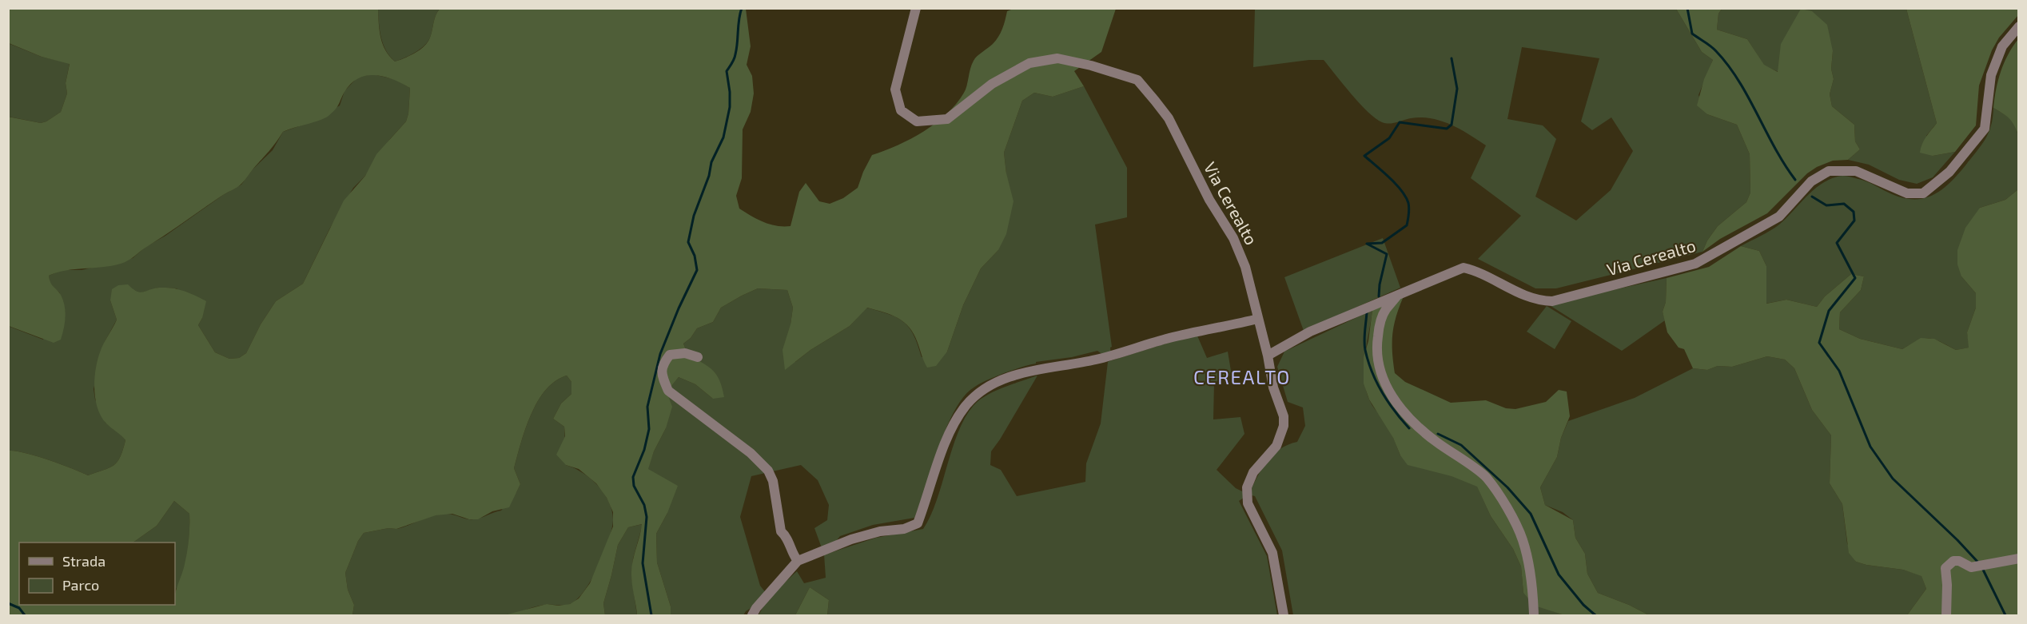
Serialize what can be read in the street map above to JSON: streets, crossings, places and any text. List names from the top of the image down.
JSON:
{
  "streets": {
    "street": ["Via Cerealto"]
  },
  "districts": ["CEREALTO"],
  "legend": ["Strada", "Parco"]
}
